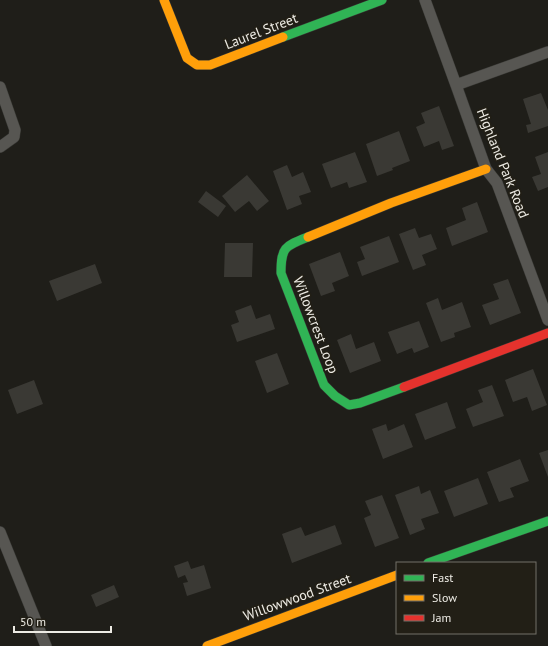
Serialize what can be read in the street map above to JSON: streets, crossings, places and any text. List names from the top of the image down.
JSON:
{
  "streets": {
    "street": [
      "Laurel Street",
      "Highland Park Road",
      "Willowcrest Loop",
      "Willowwood Street"
    ]
  },
  "crossings": [
    ["Highland Park Road", "Willowcrest Loop"]
  ],
  "legend": ["Fast", "Slow", "Jam"],
  "scale_bar": "50 m"
}
